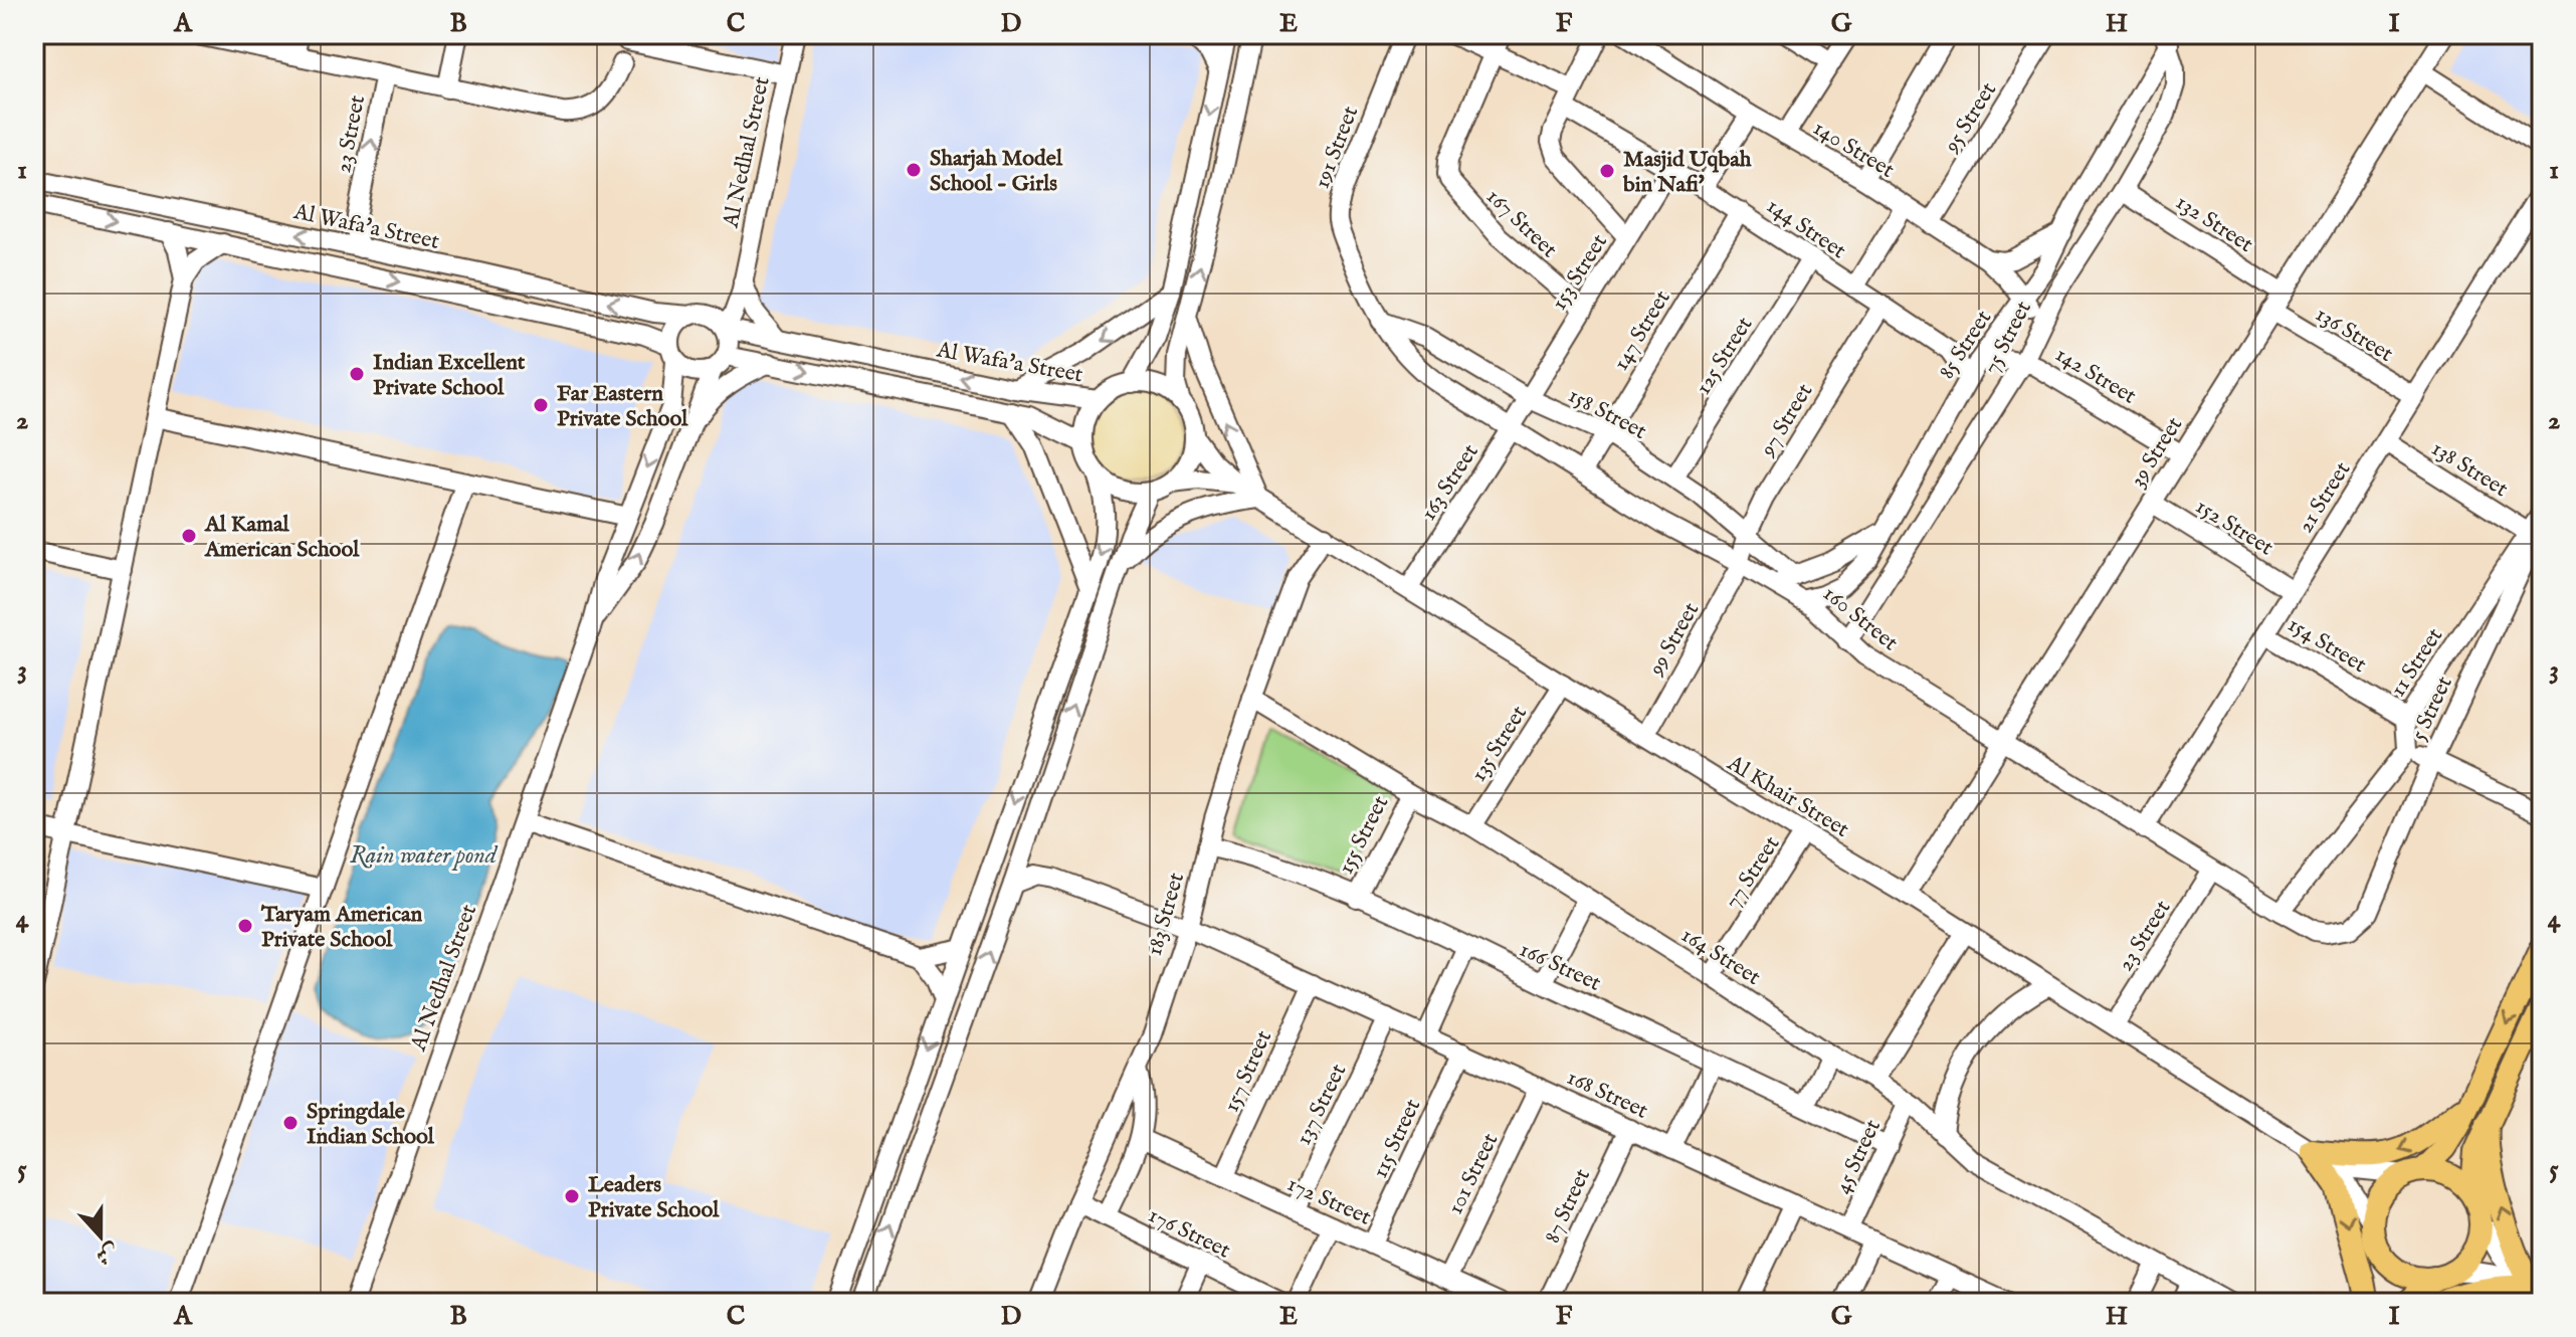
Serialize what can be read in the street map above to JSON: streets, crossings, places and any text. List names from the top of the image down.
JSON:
{
  "streets": {
    "street": [
      "95 Street",
      "23 Street",
      "191 Street",
      "140 Street",
      "Al Nedhal Street",
      "167 Street",
      "132 Street",
      "Al Wafa'a Street",
      "144 Street",
      "153 Street",
      "147 Street",
      "136 Street",
      "75 Street",
      "85 Street",
      "125 Street",
      "142 Street",
      "158 Street",
      "97 Street",
      "39 Street",
      "138 Street",
      "163 Street",
      "21 Street",
      "152 Street",
      "160 Street",
      "99 Street",
      "154 Street",
      "11 Street",
      "5 Street",
      "135 Street",
      "Al Khair Street",
      "155 Street",
      "77 Street",
      "183 Street",
      "164 Street",
      "166 Street",
      "157 Street",
      "168 Street",
      "137 Street",
      "115 Street",
      "45 Street",
      "101 Street",
      "172 Street",
      "87 Street",
      "176 Street"
    ]
  },
  "crossings": [
    ["95 Street", "140 Street"],
    ["23 Street", "Al Wafa'a Street"],
    ["23 Street", "160 Street"],
    ["23 Street", "Al Khair Street"],
    ["191 Street", "158 Street"],
    ["191 Street", "160 Street"],
    ["140 Street", "75 Street"],
    ["140 Street", "85 Street"],
    ["Al Nedhal Street", "Al Wafa'a Street"],
    ["167 Street", "153 Street"],
    ["132 Street", "75 Street"],
    ["132 Street", "39 Street"],
    ["Al Wafa'a Street", "Al Khair Street"],
    ["144 Street", "153 Street"],
    ["144 Street", "147 Street"],
    ["144 Street", "85 Street"],
    ["144 Street", "125 Street"],
    ["144 Street", "142 Street"],
    ["144 Street", "97 Street"],
    ["153 Street", "158 Street"],
    ["153 Street", "163 Street"],
    ["147 Street", "158 Street"],
    ["147 Street", "160 Street"],
    ["136 Street", "39 Street"],
    ["136 Street", "21 Street"],
    ["75 Street", "85 Street"],
    ["75 Street", "142 Street"],
    ["75 Street", "160 Street"],
    ["85 Street", "142 Street"],
    ["85 Street", "160 Street"],
    ["125 Street", "158 Street"],
    ["142 Street", "39 Street"],
    ["158 Street", "97 Street"],
    ["158 Street", "163 Street"],
    ["158 Street", "160 Street"],
    ["97 Street", "160 Street"],
    ["97 Street", "99 Street"],
    ["39 Street", "152 Street"],
    ["39 Street", "160 Street"],
    ["39 Street", "Al Khair Street"],
    ["138 Street", "21 Street"],
    ["138 Street", "11 Street"],
    ["138 Street", "5 Street"],
    ["163 Street", "160 Street"],
    ["163 Street", "Al Khair Street"],
    ["21 Street", "152 Street"],
    ["21 Street", "160 Street"],
    ["21 Street", "154 Street"],
    ["160 Street", "99 Street"],
    ["160 Street", "5 Street"],
    ["99 Street", "Al Khair Street"],
    ["154 Street", "11 Street"],
    ["11 Street", "5 Street"],
    ["135 Street", "Al Khair Street"],
    ["135 Street", "164 Street"],
    ["Al Khair Street", "77 Street"],
    ["Al Khair Street", "183 Street"],
    ["155 Street", "164 Street"],
    ["155 Street", "166 Street"],
    ["77 Street", "164 Street"],
    ["183 Street", "164 Street"],
    ["183 Street", "166 Street"],
    ["183 Street", "168 Street"],
    ["183 Street", "176 Street"],
    ["164 Street", "45 Street"],
    ["166 Street", "45 Street"],
    ["157 Street", "168 Street"],
    ["157 Street", "172 Street"],
    ["168 Street", "137 Street"],
    ["168 Street", "115 Street"],
    ["168 Street", "45 Street"],
    ["168 Street", "101 Street"],
    ["168 Street", "87 Street"],
    ["137 Street", "172 Street"],
    ["115 Street", "172 Street"],
    ["101 Street", "172 Street"]
  ],
  "one_way": ["23 Street"],
  "water": ["Rain water pond"],
  "places": [
    "Sharjah Model School - Girls",
    "Masjid Uqbah bin Nafi'",
    "Indian Excellent Private School",
    "Far Eastern Private School",
    "Al Kamal American School",
    "Taryam American Private School",
    "Springdale Indian School",
    "Leaders Private School"
  ],
  "north": "bottom",
  "grid": {
    "columns": [
      "A",
      "B",
      "C",
      "D",
      "E",
      "F",
      "G",
      "H",
      "I"
    ],
    "rows": [
      "1",
      "2",
      "3",
      "4",
      "5"
    ]
  }
}
